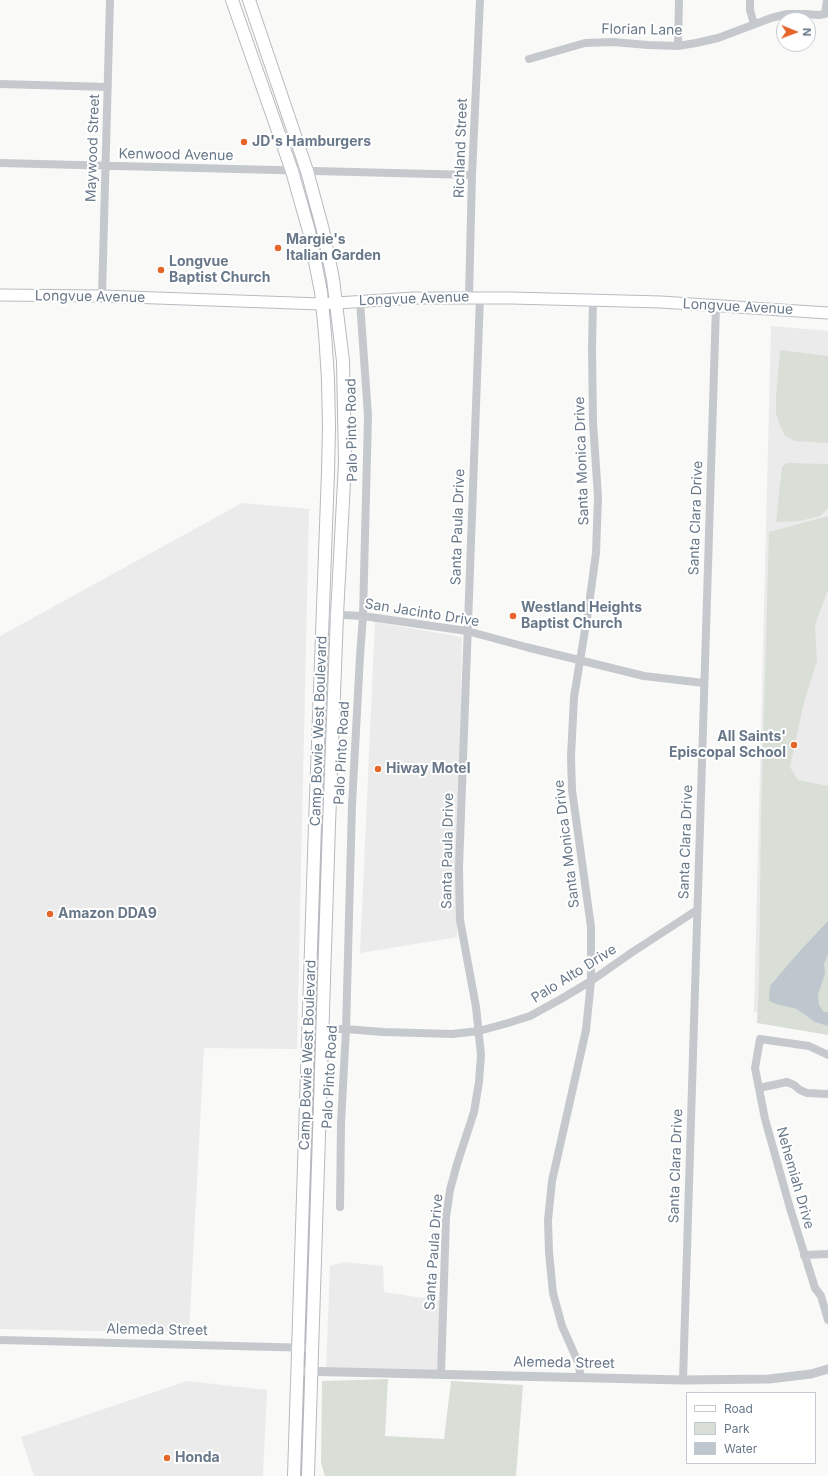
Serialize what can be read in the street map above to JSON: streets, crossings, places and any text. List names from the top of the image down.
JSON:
{
  "streets": {
    "main road": ["Longvue Avenue", "Camp Bowie West Boulevard"],
    "street": [
      "Florian Lane",
      "Maywood Street",
      "Richland Street",
      "Kenwood Avenue",
      "Palo Pinto Road",
      "Santa Monica Drive",
      "Santa Clara Drive",
      "Santa Paula Drive",
      "San Jacinto Drive",
      "Palo Alto Drive",
      "Nehemiah Drive",
      "Alemeda Street"
    ]
  },
  "crossings": [
    ["Maywood Street", "Kenwood Avenue"],
    ["Maywood Street", "Longvue Avenue"],
    ["Richland Street", "Kenwood Avenue"],
    ["Richland Street", "Longvue Avenue"],
    ["Richland Street", "Santa Paula Drive"],
    ["Kenwood Avenue", "Camp Bowie West Boulevard"],
    ["Longvue Avenue", "Palo Pinto Road"],
    ["Longvue Avenue", "Santa Monica Drive"],
    ["Longvue Avenue", "Santa Clara Drive"],
    ["Longvue Avenue", "Santa Paula Drive"],
    ["Longvue Avenue", "Camp Bowie West Boulevard"],
    ["Palo Pinto Road", "San Jacinto Drive"],
    ["Palo Pinto Road", "Palo Alto Drive"],
    ["Santa Monica Drive", "San Jacinto Drive"],
    ["Santa Monica Drive", "Palo Alto Drive"],
    ["Santa Monica Drive", "Alemeda Street"],
    ["Santa Clara Drive", "San Jacinto Drive"],
    ["Santa Clara Drive", "Palo Alto Drive"],
    ["Santa Clara Drive", "Alemeda Street"],
    ["Santa Paula Drive", "San Jacinto Drive"],
    ["Santa Paula Drive", "Palo Alto Drive"],
    ["Santa Paula Drive", "Alemeda Street"],
    ["San Jacinto Drive", "Camp Bowie West Boulevard"],
    ["Camp Bowie West Boulevard", "Palo Alto Drive"],
    ["Camp Bowie West Boulevard", "Alemeda Street"]
  ],
  "places": [
    "JD's Hamburgers",
    "Margie's Italian Garden",
    "Longvue Baptist Church",
    "Westland Heights Baptist Church",
    "All Saints' Episcopal School",
    "Hiway Motel",
    "Amazon DDA9",
    "Honda"
  ],
  "legend": ["Road", "Park", "Water"],
  "north": "right"
}
